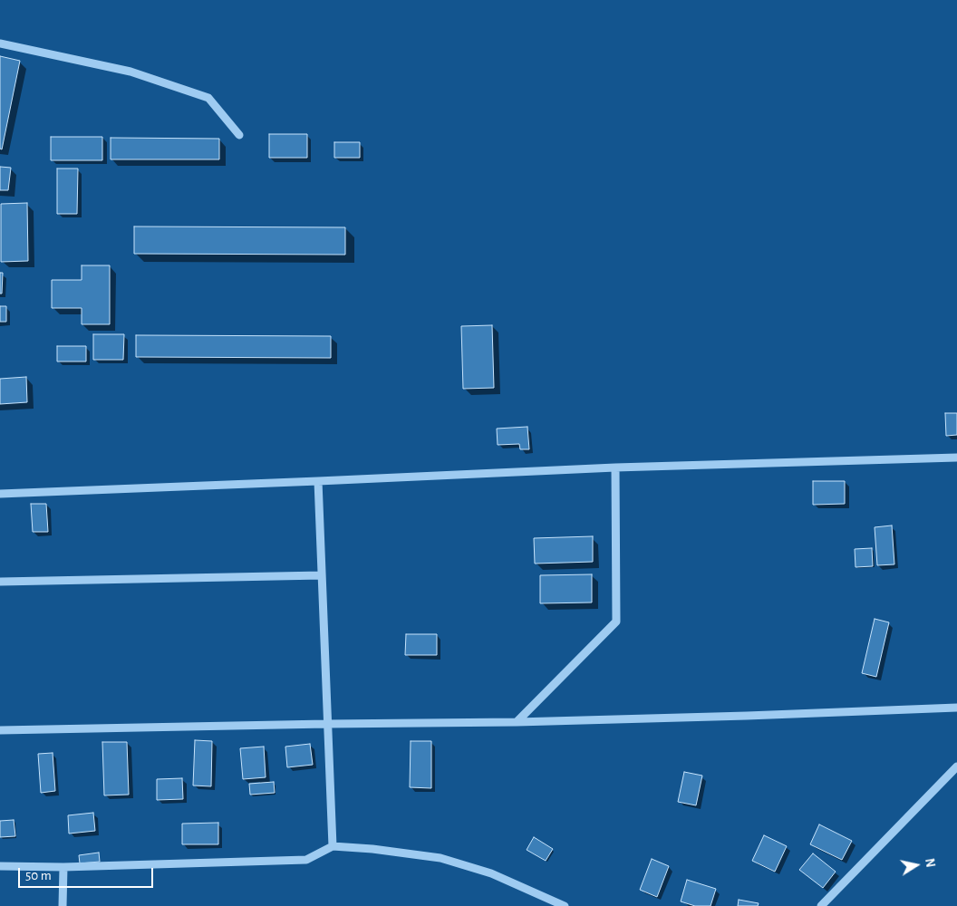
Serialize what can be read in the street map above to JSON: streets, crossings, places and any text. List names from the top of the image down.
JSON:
{
  "scale_bar": "50 m",
  "north": "right"
}
